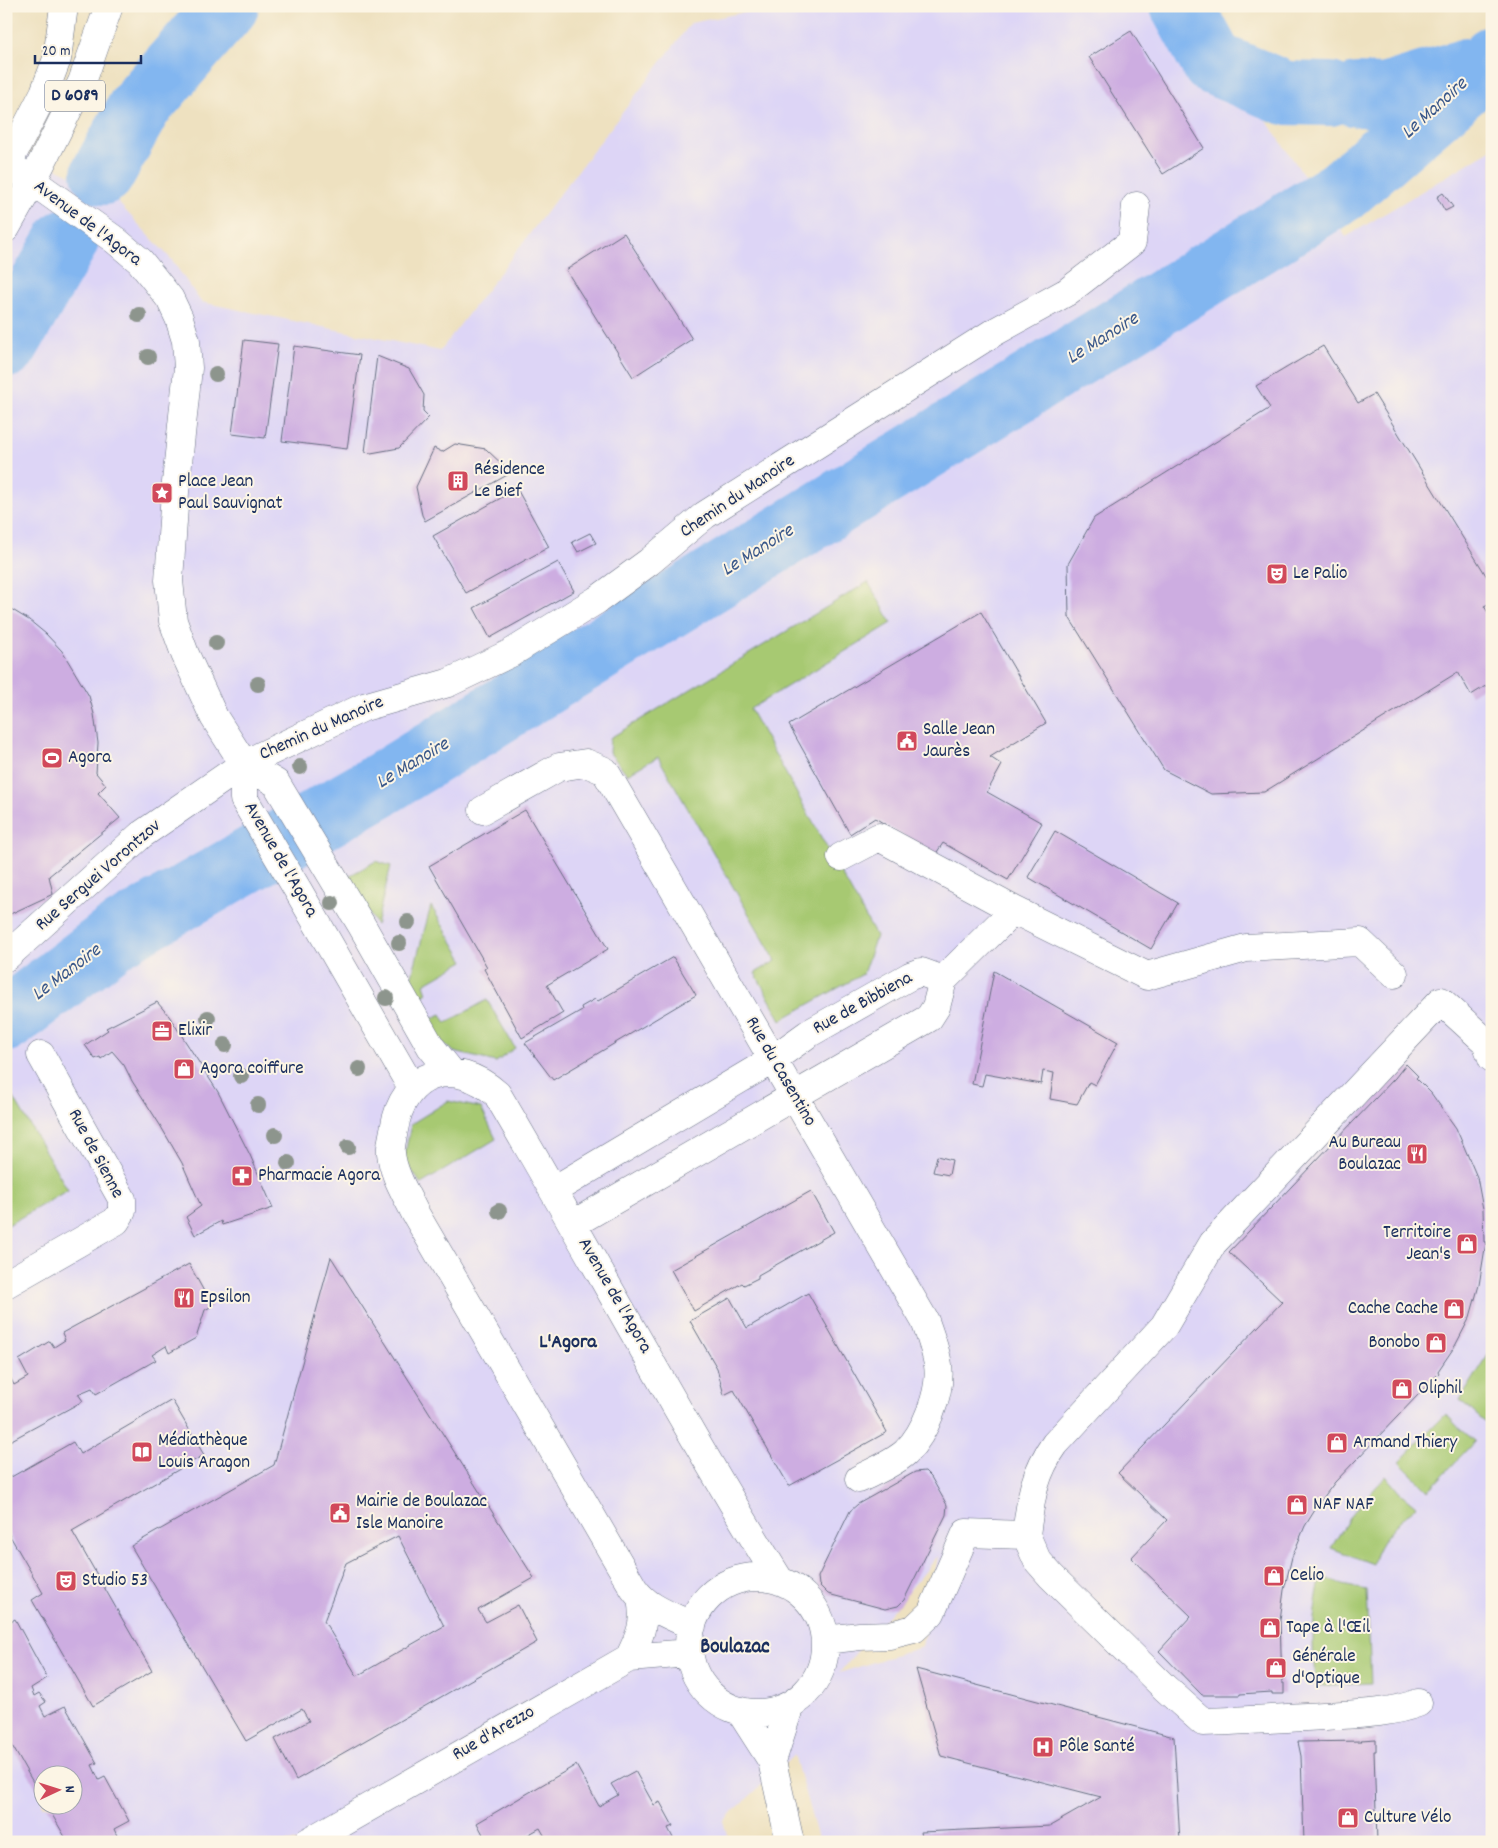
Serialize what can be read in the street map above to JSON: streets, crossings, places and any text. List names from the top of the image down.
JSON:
{
  "streets": {
    "street": [
      "D 6089",
      "Avenue de l'Agora",
      "Chemin du Manoire",
      "Rue Serguei Vorontzov",
      "Rue de Bibbiena",
      "Rue du Casentino",
      "Rue de Sienne",
      "Rue d'Arezzo"
    ]
  },
  "crossings": [
    ["D 6089", "Avenue de l'Agora"],
    ["Avenue de l'Agora", "Chemin du Manoire"],
    ["Avenue de l'Agora", "Rue Serguei Vorontzov"],
    ["Avenue de l'Agora", "Rue de Bibbiena"],
    ["Avenue de l'Agora", "Rue d'Arezzo"],
    ["Chemin du Manoire", "Rue Serguei Vorontzov"],
    ["Rue de Bibbiena", "Rue du Casentino"]
  ],
  "districts": ["L'Agora", "Boulazac"],
  "water": ["Le Manoire"],
  "places": {
    "building": ["Résidence Le Bief"],
    "place": ["Place Jean Paul Sauvignat"],
    "theatre": ["Le Palio", "Studio 53"],
    "public building": ["Salle Jean Jaurès", "Mairie de Boulazac Isle Manoire"],
    "sports": ["Agora"],
    "office": ["Elixir"],
    "shop": [
      "Agora coiffure",
      "Territoire Jean's",
      "Cache Cache",
      "Bonobo",
      "Oliphil",
      "Armand Thiery",
      "NAF NAF",
      "Celio",
      "Tape à l'Œil",
      "Générale d'Optique",
      "Culture Vélo"
    ],
    "restaurant": ["Au Bureau Boulazac", "Epsilon"],
    "pharmacy": ["Pharmacie Agora"],
    "library": ["Médiathèque Louis Aragon"],
    "hospital": ["Pôle Santé"]
  },
  "scale_bar": "20 m",
  "north": "right"
}
